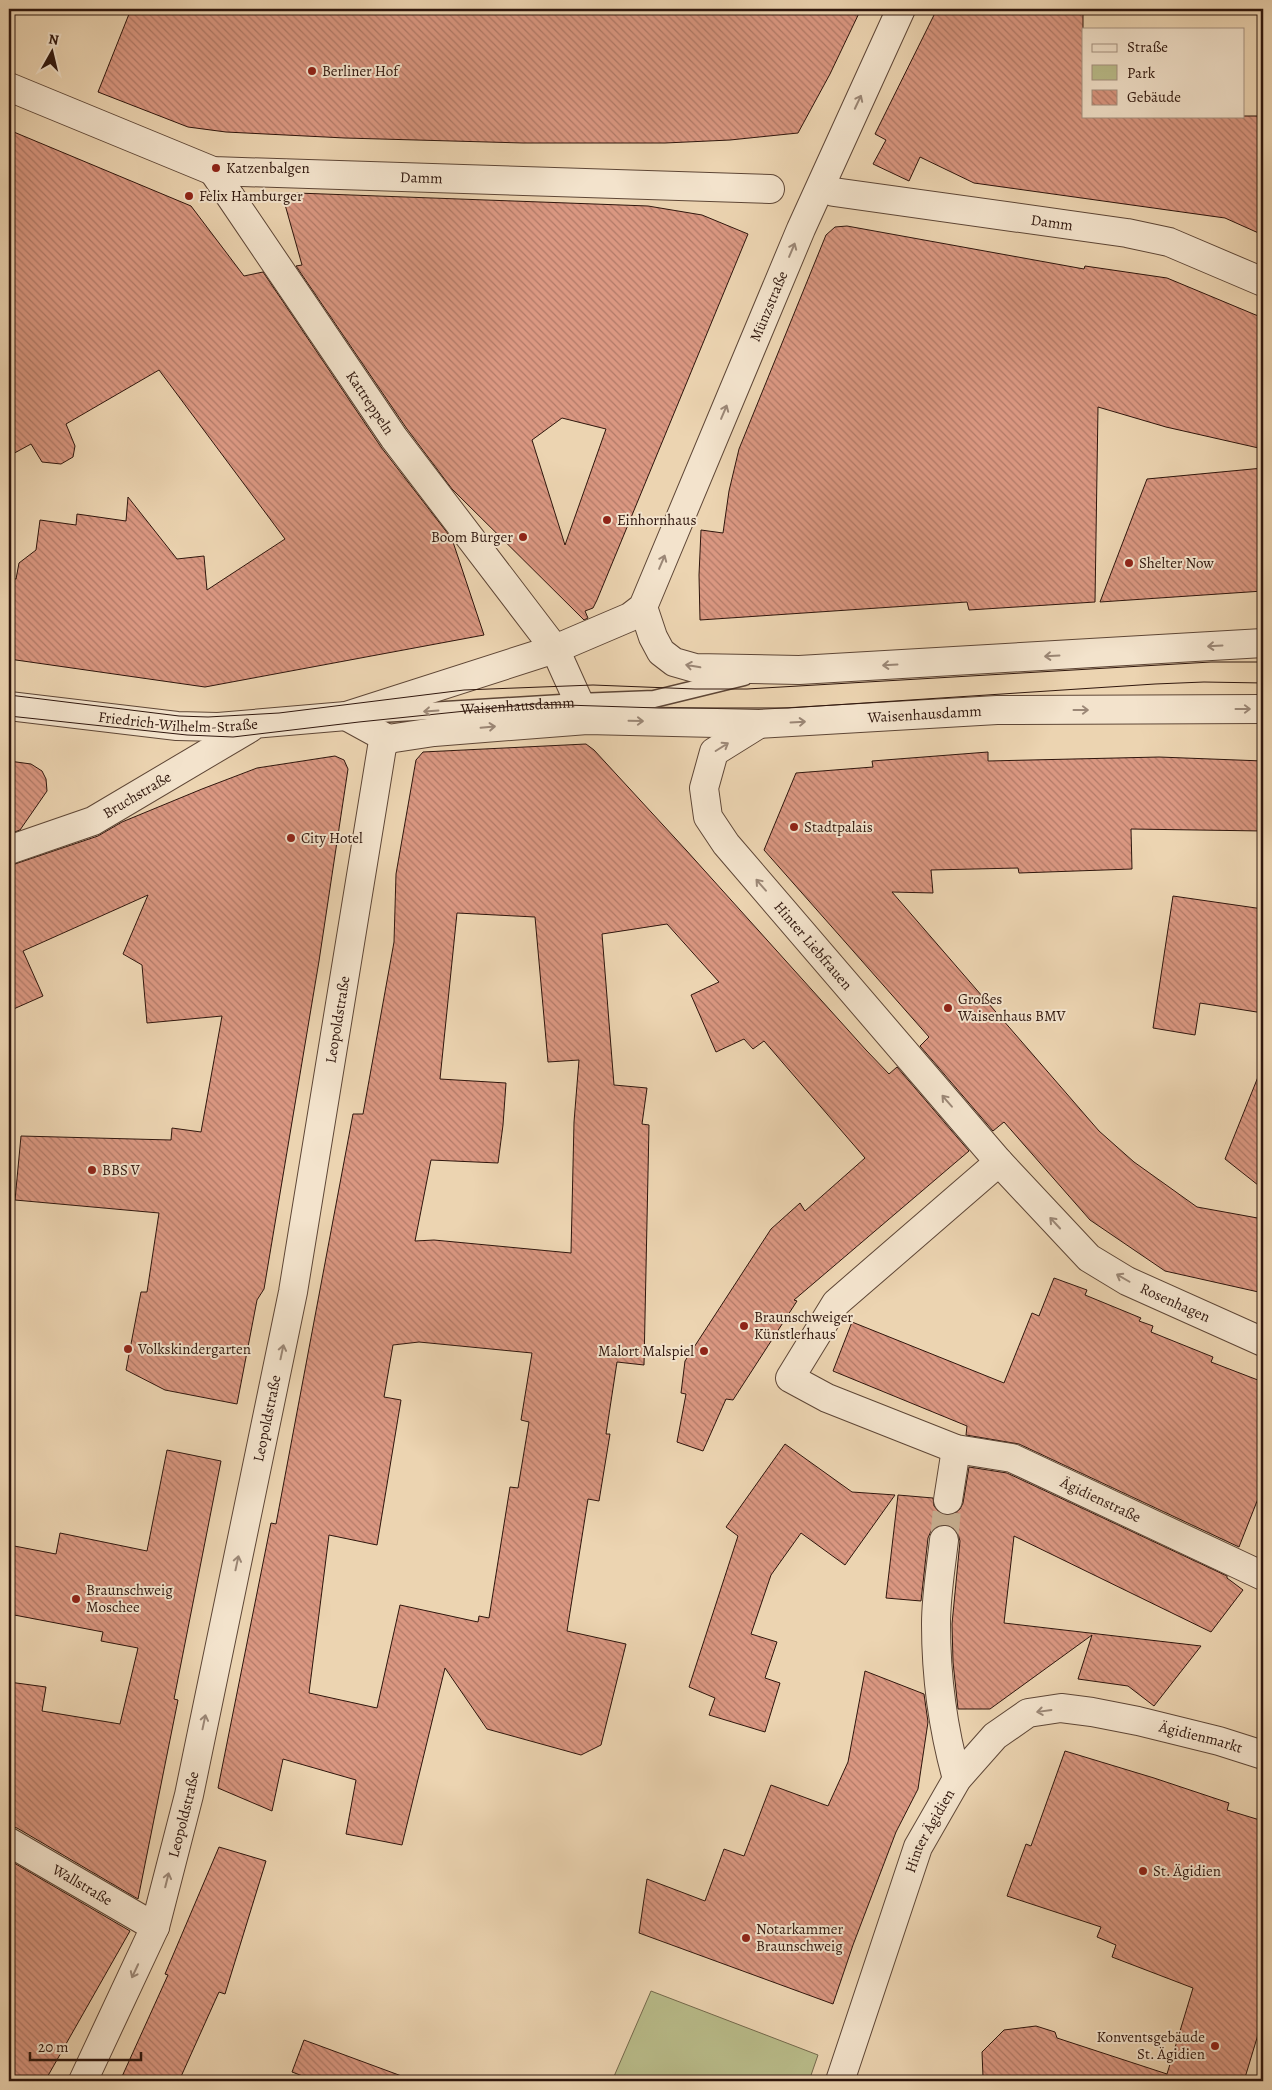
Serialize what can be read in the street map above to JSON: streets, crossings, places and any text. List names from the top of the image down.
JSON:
{
  "streets": {
    "street": [
      "Damm",
      "Münzstraße",
      "Kattreppeln",
      "Waisenhausdamm",
      "Friedrich-Wilhelm-Straße",
      "Bruchstraße",
      "Hinter Liebfrauen",
      "Leopoldstraße",
      "Rosenhagen",
      "Ägidienstraße",
      "Ägidienmarkt",
      "Hinter Ägidien",
      "Wallstraße"
    ]
  },
  "crossings": [
    ["Damm", "Kattreppeln"],
    ["Münzstraße", "Waisenhausdamm"],
    ["Münzstraße", "Friedrich-Wilhelm-Straße"],
    ["Kattreppeln", "Friedrich-Wilhelm-Straße"],
    ["Waisenhausdamm", "Friedrich-Wilhelm-Straße"],
    ["Waisenhausdamm", "Hinter Liebfrauen"],
    ["Friedrich-Wilhelm-Straße", "Bruchstraße"],
    ["Hinter Liebfrauen", "Rosenhagen"],
    ["Hinter Liebfrauen", "Ägidienstraße"],
    ["Leopoldstraße", "Wallstraße"],
    ["Ägidienmarkt", "Hinter Ägidien"]
  ],
  "one_way": [
    "Münzstraße",
    "Hinter Liebfrauen",
    "Rosenhagen",
    "Hinter Ägidien"
  ],
  "places": [
    "Berliner Hof",
    "Katzenbalgen",
    "Felix Hamburger",
    "Einhornhaus",
    "Boom Burger",
    "Shelter Now",
    "Stadtpalais",
    "City Hotel",
    "Großes Waisenhaus BMV",
    "BBS V",
    "Braunschweiger Künstlerhaus",
    "Volkskindergarten",
    "Malort Malspiel",
    "Braunschweig Moschee",
    "St. Ägidien",
    "Notarkammer Braunschweig",
    "Konventsgebäude St. Ägidien"
  ],
  "legend": ["Straße", "Park", "Gebäude"],
  "scale_bar": "20 m",
  "north": "top"
}
